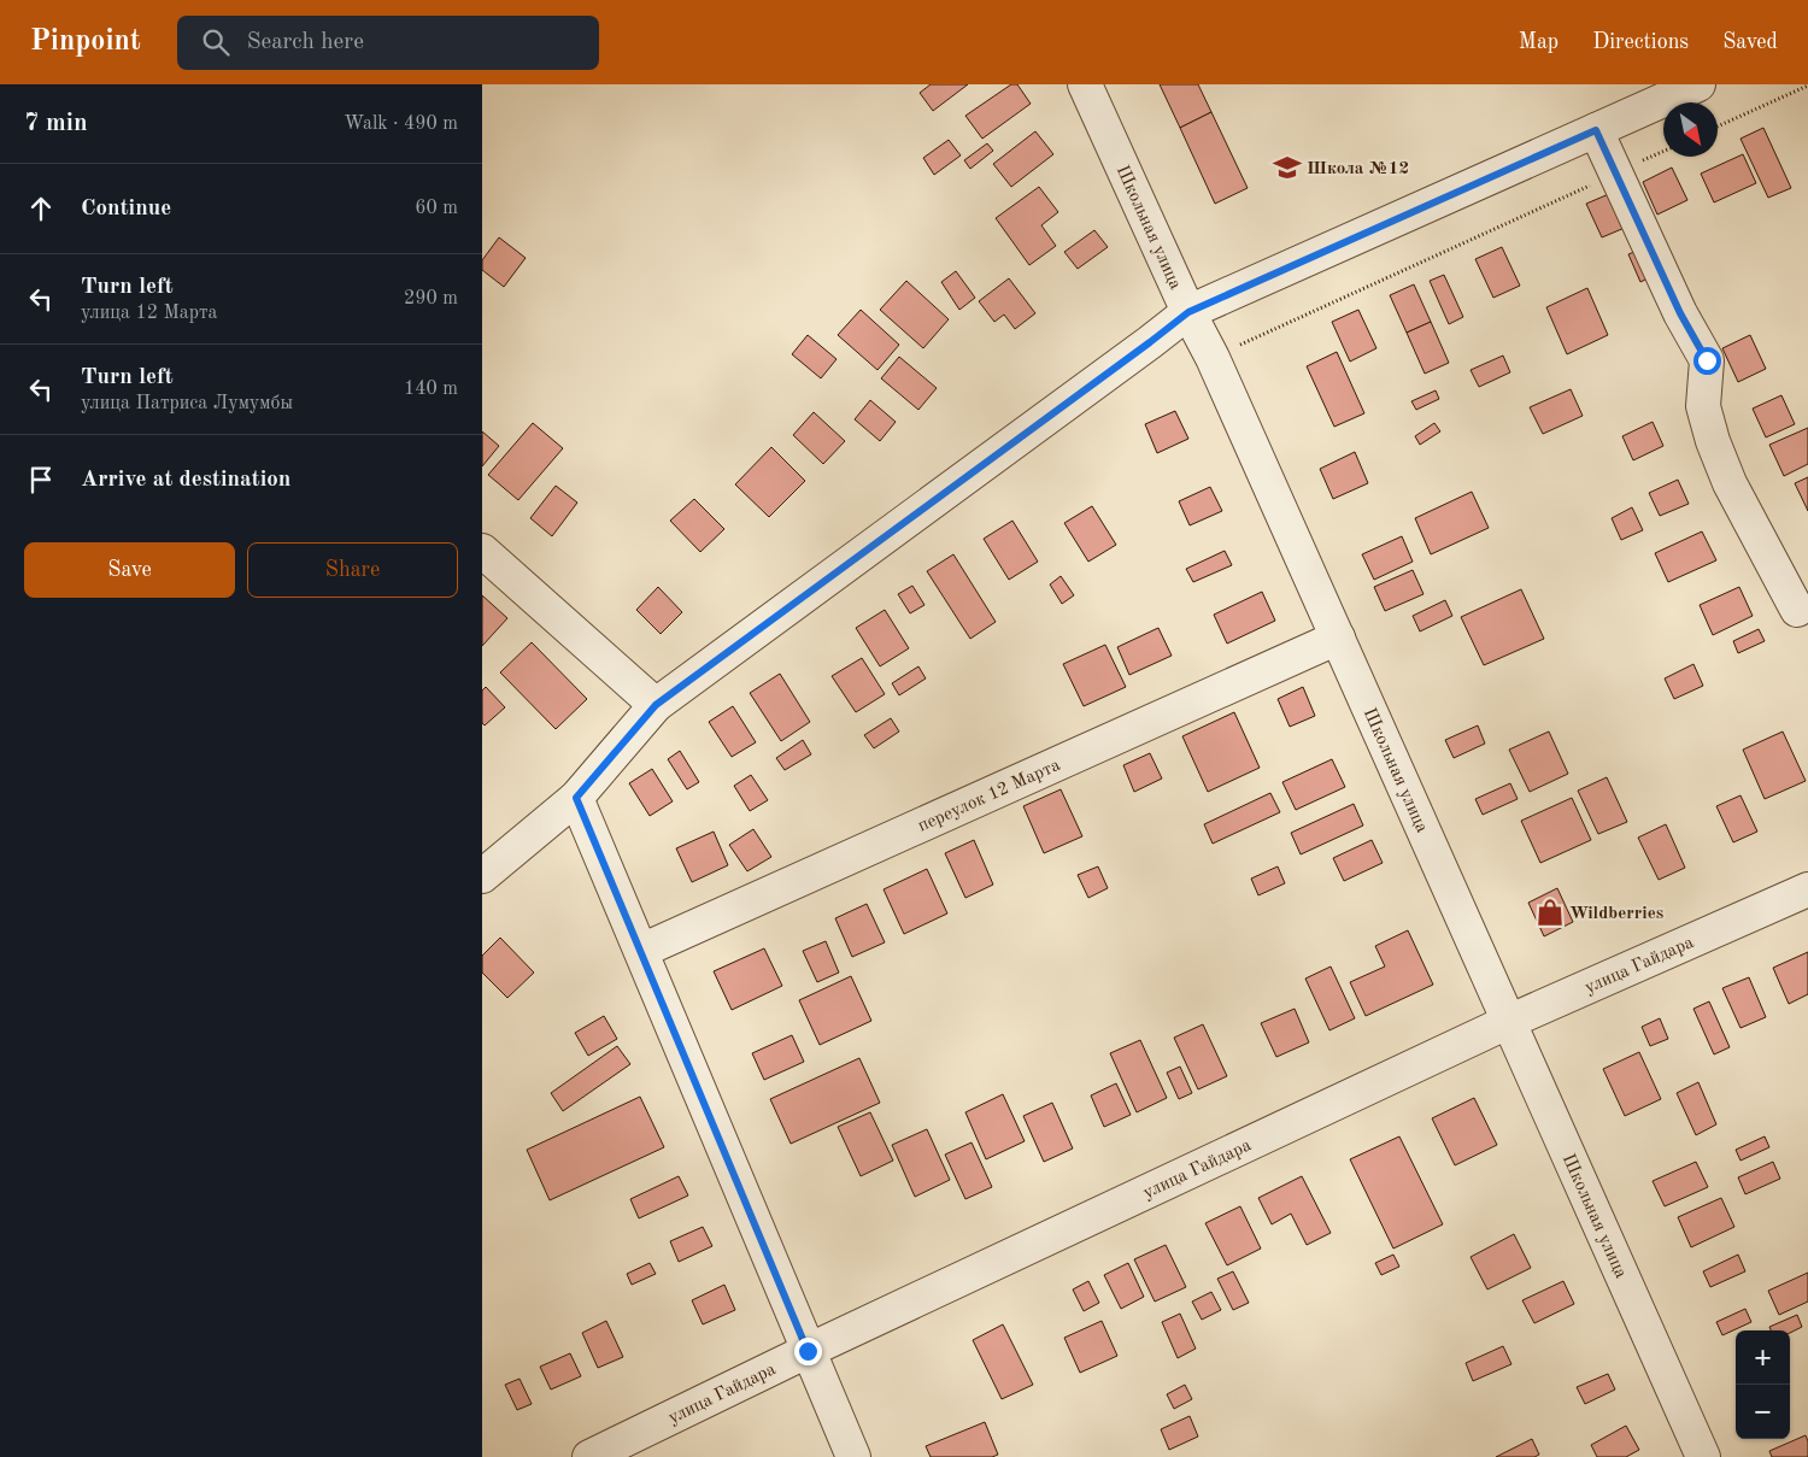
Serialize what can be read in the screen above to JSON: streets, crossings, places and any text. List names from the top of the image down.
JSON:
{
  "streets": {
    "street": ["Школьная улица", "переулок 12 Марта", "улица Гайдара"]
  },
  "crossings": [
    ["Школьная улица", "переулок 12 Марта"],
    ["Школьная улица", "улица Гайдара"]
  ],
  "places": {
    "school or university": ["Школа №12"],
    "shop": ["Wildberries"]
  },
  "north": "bottom right",
  "page": {
    "header": "Pinpoint",
    "search": "Search here",
    "nav": ["Map", "Directions", "Saved"],
    "heading": ["7 min", "Walk · 490 m"],
    "list": [
      ["Continue", "60 m"],
      ["Turn left", "улица 12 Марта", "290 m"],
      ["Turn left", "улица Патриса Лумумбы", "140 m"],
      "Arrive at destination"
    ],
    "buttons": ["Save", "Share"],
    "map_buttons": ["+", "−"]
  }
}
